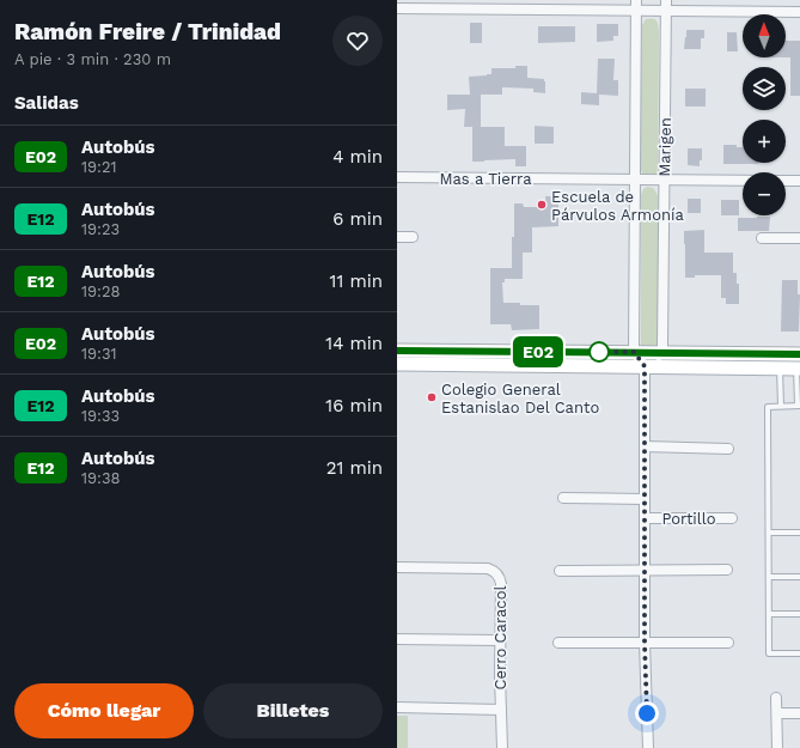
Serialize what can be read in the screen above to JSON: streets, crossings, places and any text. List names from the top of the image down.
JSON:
{
  "streets": {
    "street": [
      "Marigen",
      "Mas a Tierra",
      "Portillo",
      "Cerro Caracol"
    ]
  },
  "crossings": [
    ["Marigen", "Mas a Tierra"]
  ],
  "places": ["Escuela de Párvulos Armonía", "Colegio General Estanislao Del Canto"],
  "lines": ["bus line E02"],
  "north": "top",
  "page": {
    "heading": [
      ["Ramón Freire / Trinidad", "A pie · 3 min · 230 m"],
      "Salidas"
    ],
    "on_map": "E02",
    "map_buttons": ["+", "−"],
    "list": [
      {
        "mark": "E02",
        "name": "Autobús",
        "note": "19:21",
        "value": "4 min"
      },
      {
        "mark": "E12",
        "name": "Autobús",
        "note": "19:23",
        "value": "6 min"
      },
      {
        "mark": "E12",
        "name": "Autobús",
        "note": "19:28",
        "value": "11 min"
      },
      {
        "mark": "E02",
        "name": "Autobús",
        "note": "19:31",
        "value": "14 min"
      },
      {
        "mark": "E12",
        "name": "Autobús",
        "note": "19:33",
        "value": "16 min"
      },
      {
        "mark": "E12",
        "name": "Autobús",
        "note": "19:38",
        "value": "21 min"
      }
    ],
    "buttons": ["Cómo llegar", "Billetes"]
  }
}
